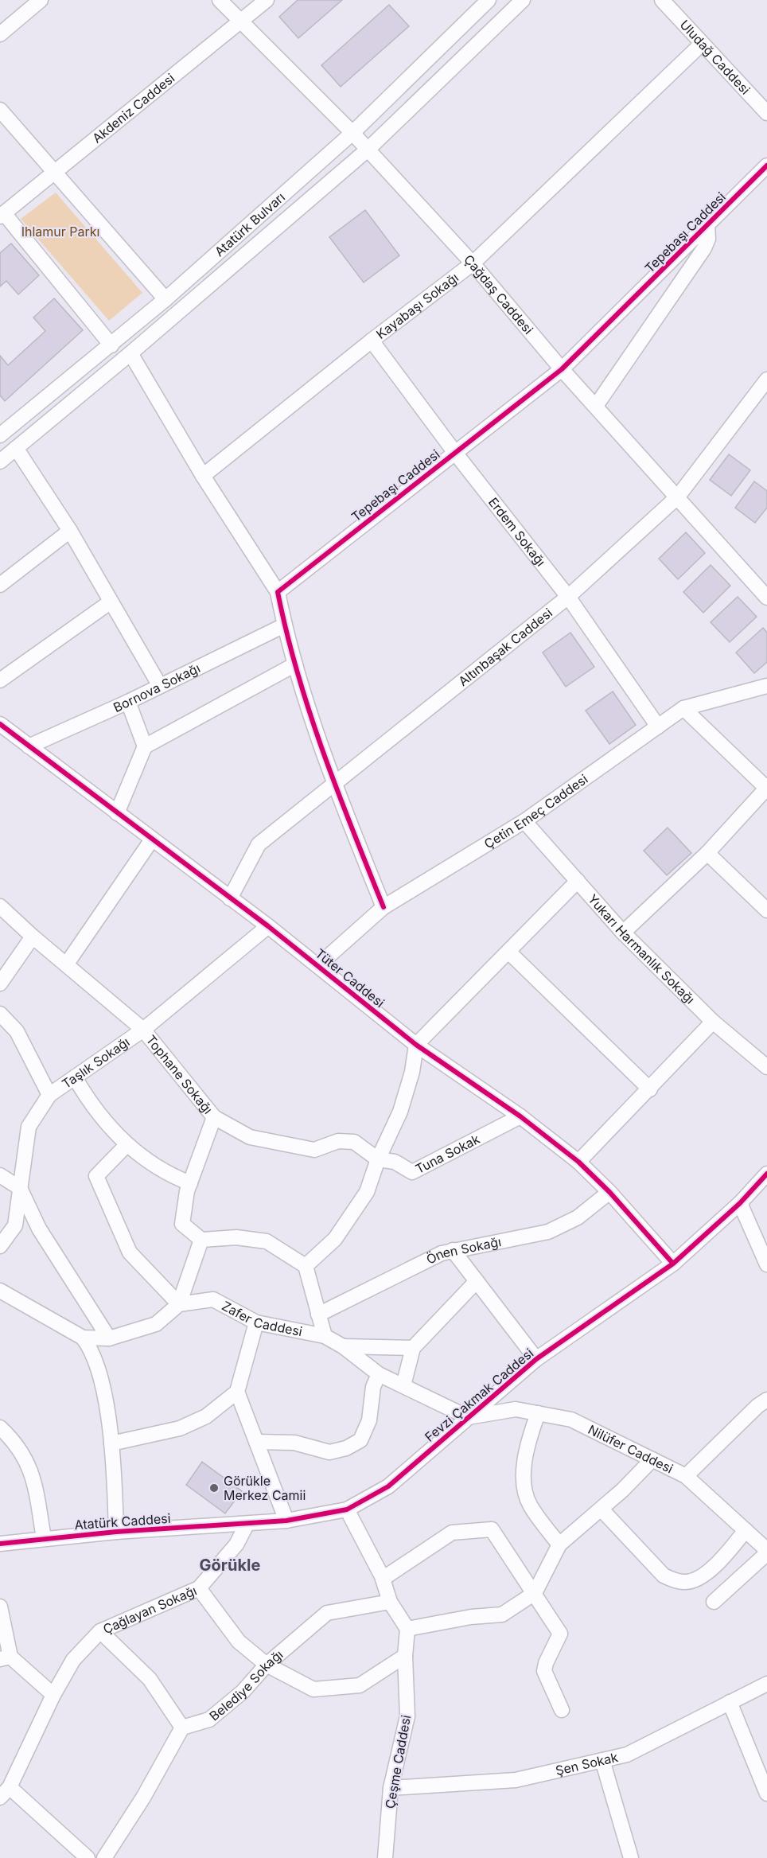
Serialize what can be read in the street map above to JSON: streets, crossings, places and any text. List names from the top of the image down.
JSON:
{
  "streets": {
    "street": [
      "Uludağ Caddesi",
      "Akdeniz Caddesi",
      "Atatürk Bulvarı",
      "Tepebaşı Caddesi",
      "Çağdaş Caddesi",
      "Kayabaşı Sokağı",
      "Erdem Sokağı",
      "Altınbaşak Caddesi",
      "Bornova Sokağı",
      "Çetin Emeç Caddesi",
      "Yukarı Harmanlık Sokağı",
      "Tüter Caddesi",
      "Taşlık Sokağı",
      "Tophane Sokağı",
      "Tuna Sokak",
      "Önen Sokağı",
      "Zafer Caddesi",
      "Fevzi Çakmak Caddesi",
      "Nilüfer Caddesi",
      "Atatürk Caddesi",
      "Çağlayan Sokağı",
      "Belediye Sokağı",
      "Çeşme Caddesi",
      "Şen Sokak"
    ]
  },
  "crossings": [
    ["Uludağ Caddesi", "Kayabaşı Sokağı"],
    ["Akdeniz Caddesi", "Çağdaş Caddesi"],
    ["Atatürk Bulvarı", "Çağdaş Caddesi"],
    ["Tepebaşı Caddesi", "Çağdaş Caddesi"],
    ["Tepebaşı Caddesi", "Erdem Sokağı"],
    ["Çağdaş Caddesi", "Kayabaşı Sokağı"],
    ["Çağdaş Caddesi", "Altınbaşak Caddesi"],
    ["Kayabaşı Sokağı", "Erdem Sokağı"],
    ["Erdem Sokağı", "Altınbaşak Caddesi"],
    ["Erdem Sokağı", "Çetin Emeç Caddesi"],
    ["Altınbaşak Caddesi", "Tüter Caddesi"],
    ["Bornova Sokağı", "Tüter Caddesi"],
    ["Çetin Emeç Caddesi", "Yukarı Harmanlık Sokağı"],
    ["Çetin Emeç Caddesi", "Tüter Caddesi"],
    ["Tüter Caddesi", "Taşlık Sokağı"],
    ["Tüter Caddesi", "Tuna Sokak"],
    ["Tüter Caddesi", "Önen Sokağı"],
    ["Tüter Caddesi", "Fevzi Çakmak Caddesi"],
    ["Taşlık Sokağı", "Tophane Sokağı"],
    ["Tophane Sokağı", "Tuna Sokak"],
    ["Zafer Caddesi", "Fevzi Çakmak Caddesi"],
    ["Zafer Caddesi", "Nilüfer Caddesi"],
    ["Fevzi Çakmak Caddesi", "Nilüfer Caddesi"],
    ["Fevzi Çakmak Caddesi", "Atatürk Caddesi"],
    ["Fevzi Çakmak Caddesi", "Çağlayan Sokağı"],
    ["Atatürk Caddesi", "Çağlayan Sokağı"],
    ["Çeşme Caddesi", "Şen Sokak"]
  ],
  "districts": ["Görükle"],
  "parks": ["Ihlamur Parkı"],
  "places": ["Görükle Merkez Camii"]
}
